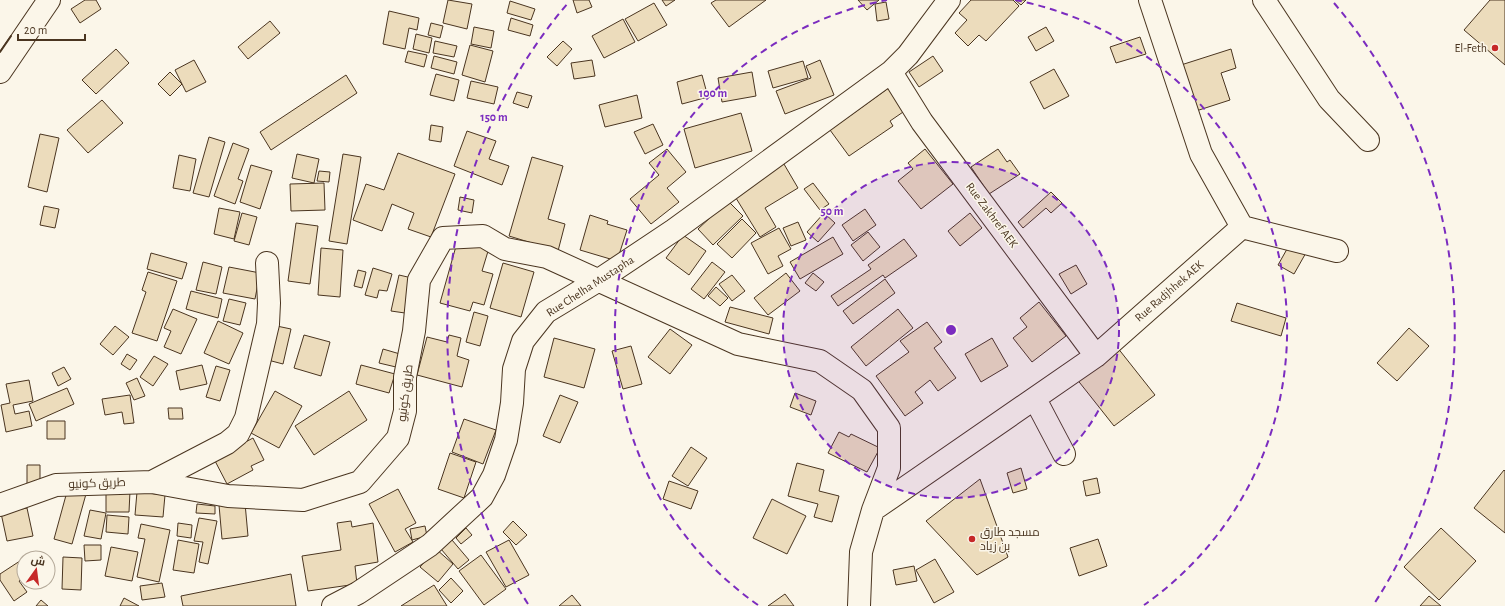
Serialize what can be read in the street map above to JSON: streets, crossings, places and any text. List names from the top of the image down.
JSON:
{
  "streets": {
    "street": [
      "Rue Zakhref AEK",
      "Rue Chelha Mustapha",
      "Rue Radjhhek AEK",
      "طريق كونيو"
    ]
  },
  "crossings": [
    ["Rue Zakhref AEK", "Rue Chelha Mustapha"],
    ["Rue Zakhref AEK", "Rue Radjhhek AEK"],
    ["Rue Chelha Mustapha", "طريق كونيو"]
  ],
  "places": ["El-Feth", "مسجد طارق بن زياد"],
  "scale_bar": "20 m",
  "north": "top",
  "rings": ["100 m", "150 m", "50 m"]
}
